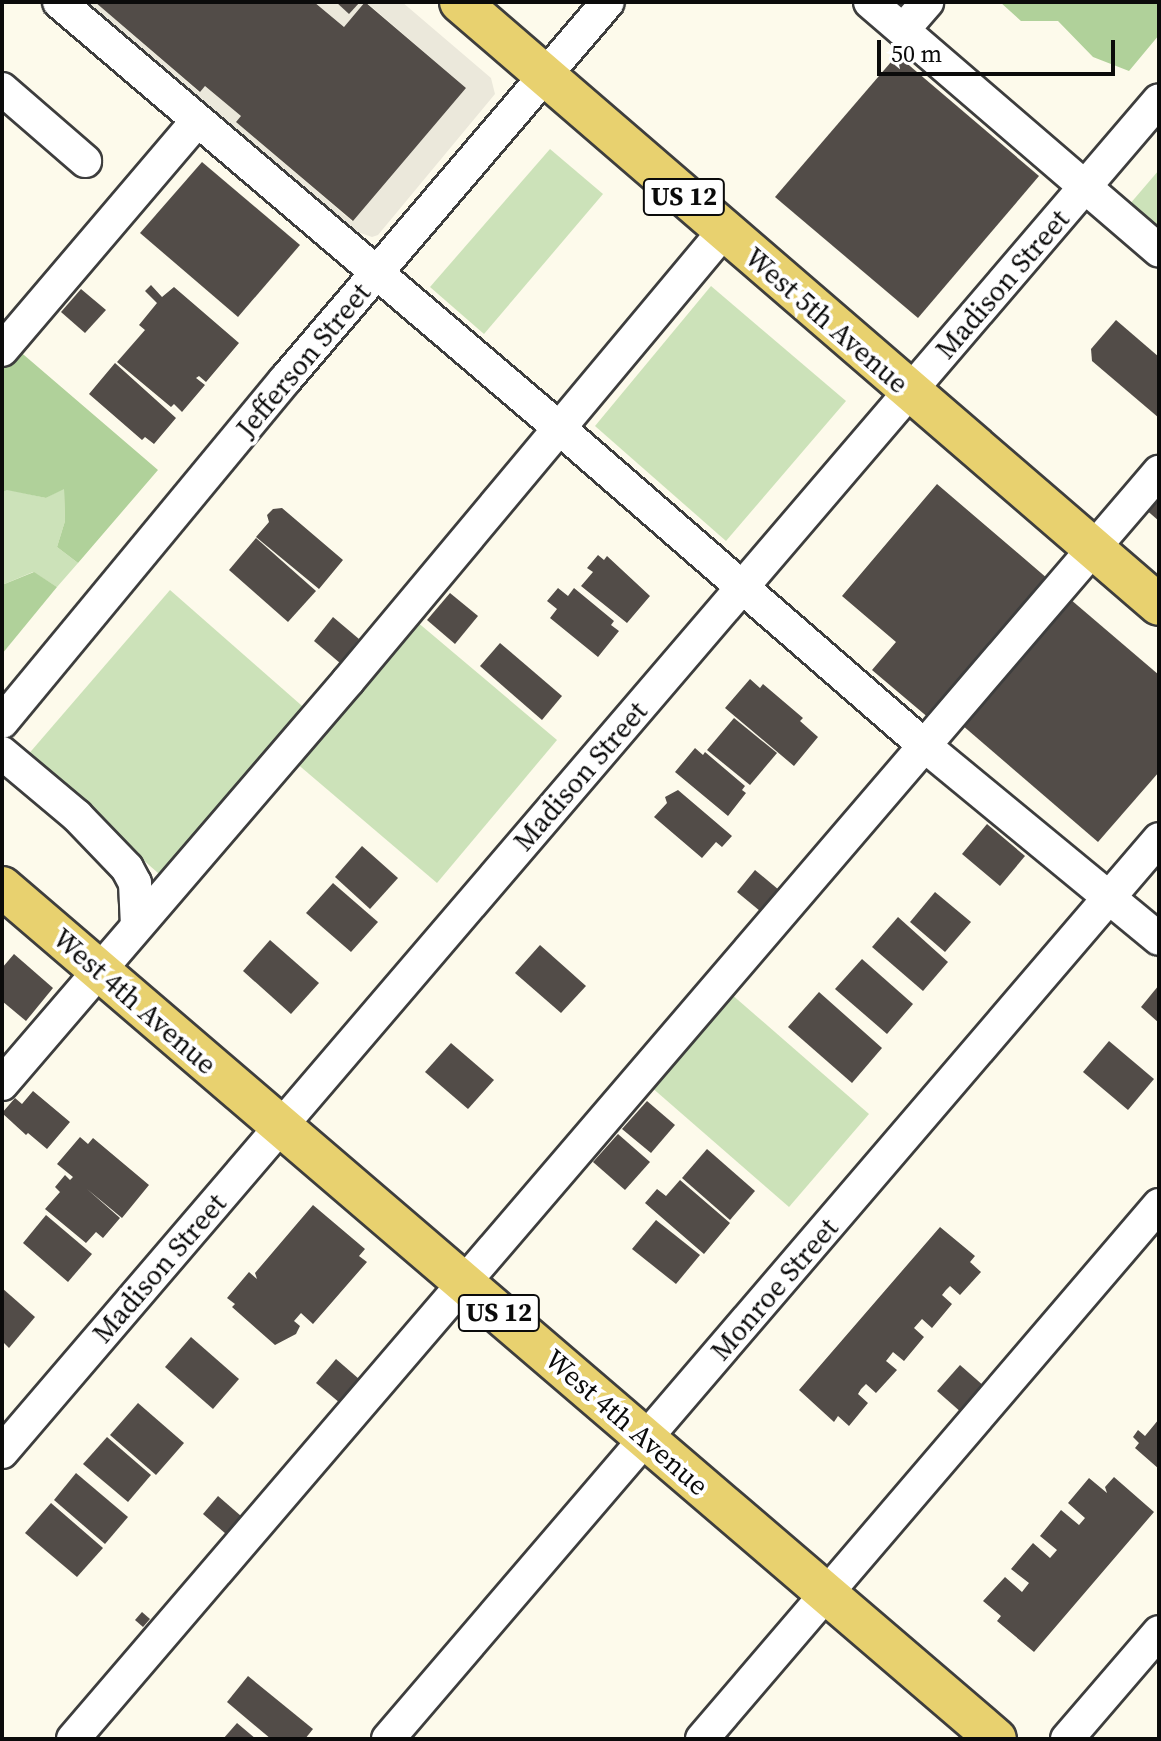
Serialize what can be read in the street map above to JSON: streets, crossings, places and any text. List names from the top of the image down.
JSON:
{
  "streets": {
    "main road": ["US 12", "West 5th Avenue", "West 4th Avenue"],
    "street": ["Madison Street", "Jefferson Street", "Monroe Street"]
  },
  "crossings": [
    ["Madison Street", "West 5th Avenue"],
    ["Madison Street", "West 4th Avenue"],
    ["West 5th Avenue", "Jefferson Street"],
    ["West 4th Avenue", "Monroe Street"]
  ],
  "scale_bar": "50 m"
}
